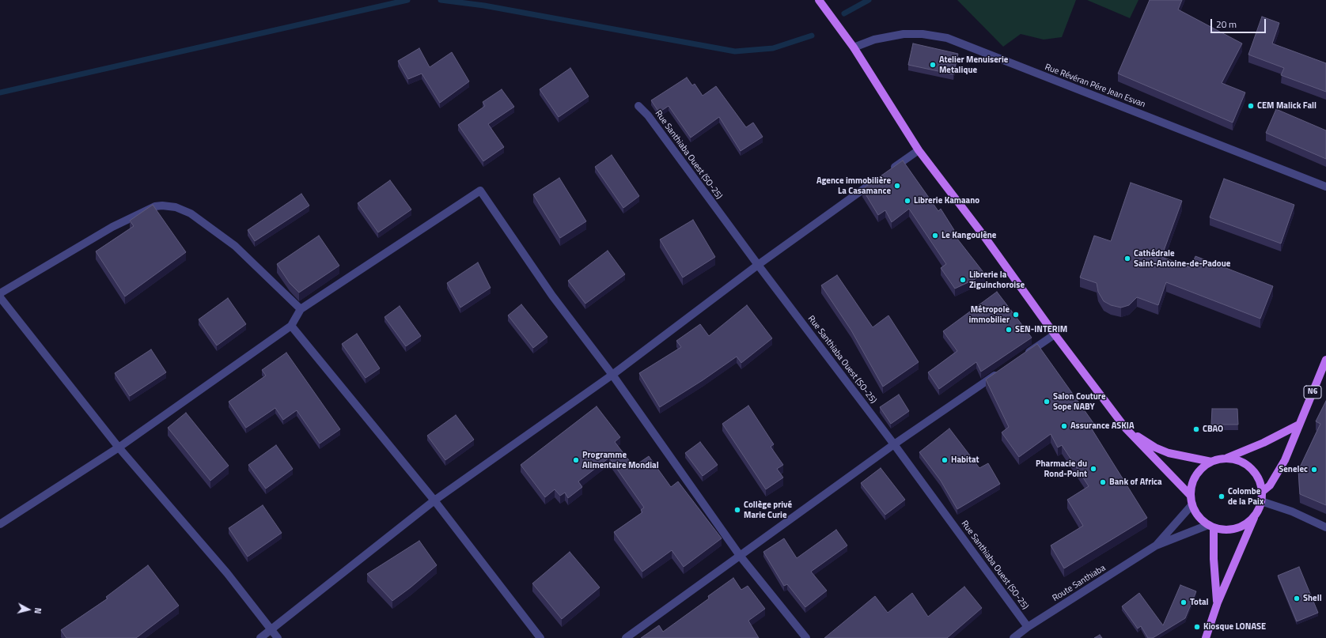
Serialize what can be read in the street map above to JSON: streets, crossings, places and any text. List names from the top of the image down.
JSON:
{
  "streets": {
    "main road": ["N6"],
    "street": ["Rue Révéran Pére Jean Esvan", "Rue Santhiaba Ouest (SO-25)", "Route Santhiaba"]
  },
  "crossings": [
    ["Rue Santhiaba Ouest (SO-25)", "Route Santhiaba"]
  ],
  "places": [
    "Atelier Menuiserie Metalique",
    "CEM Malick Fall",
    "Agence immobilière La Casamance",
    "Librerie Kamaano",
    "Le Kangoulène",
    "Cathédrale Saint-Antoine-de-Padoue",
    "Librerie la Ziguinchoroise",
    "Métropole immobilier",
    "SEN-INTERIM",
    "Salon Couture Sope NABY",
    "Assurance ASKIA",
    "CBAO",
    "Programme Alimentaire Mondial",
    "Habitat",
    "Pharmacie du Rond-Point",
    "Senelec",
    "Bank of Africa",
    "Colombe de la Paix",
    "Collège privé Marie Curie",
    "Shell",
    "Total",
    "Kiosque LONASE"
  ],
  "scale_bar": "20 m",
  "north": "right"
}
